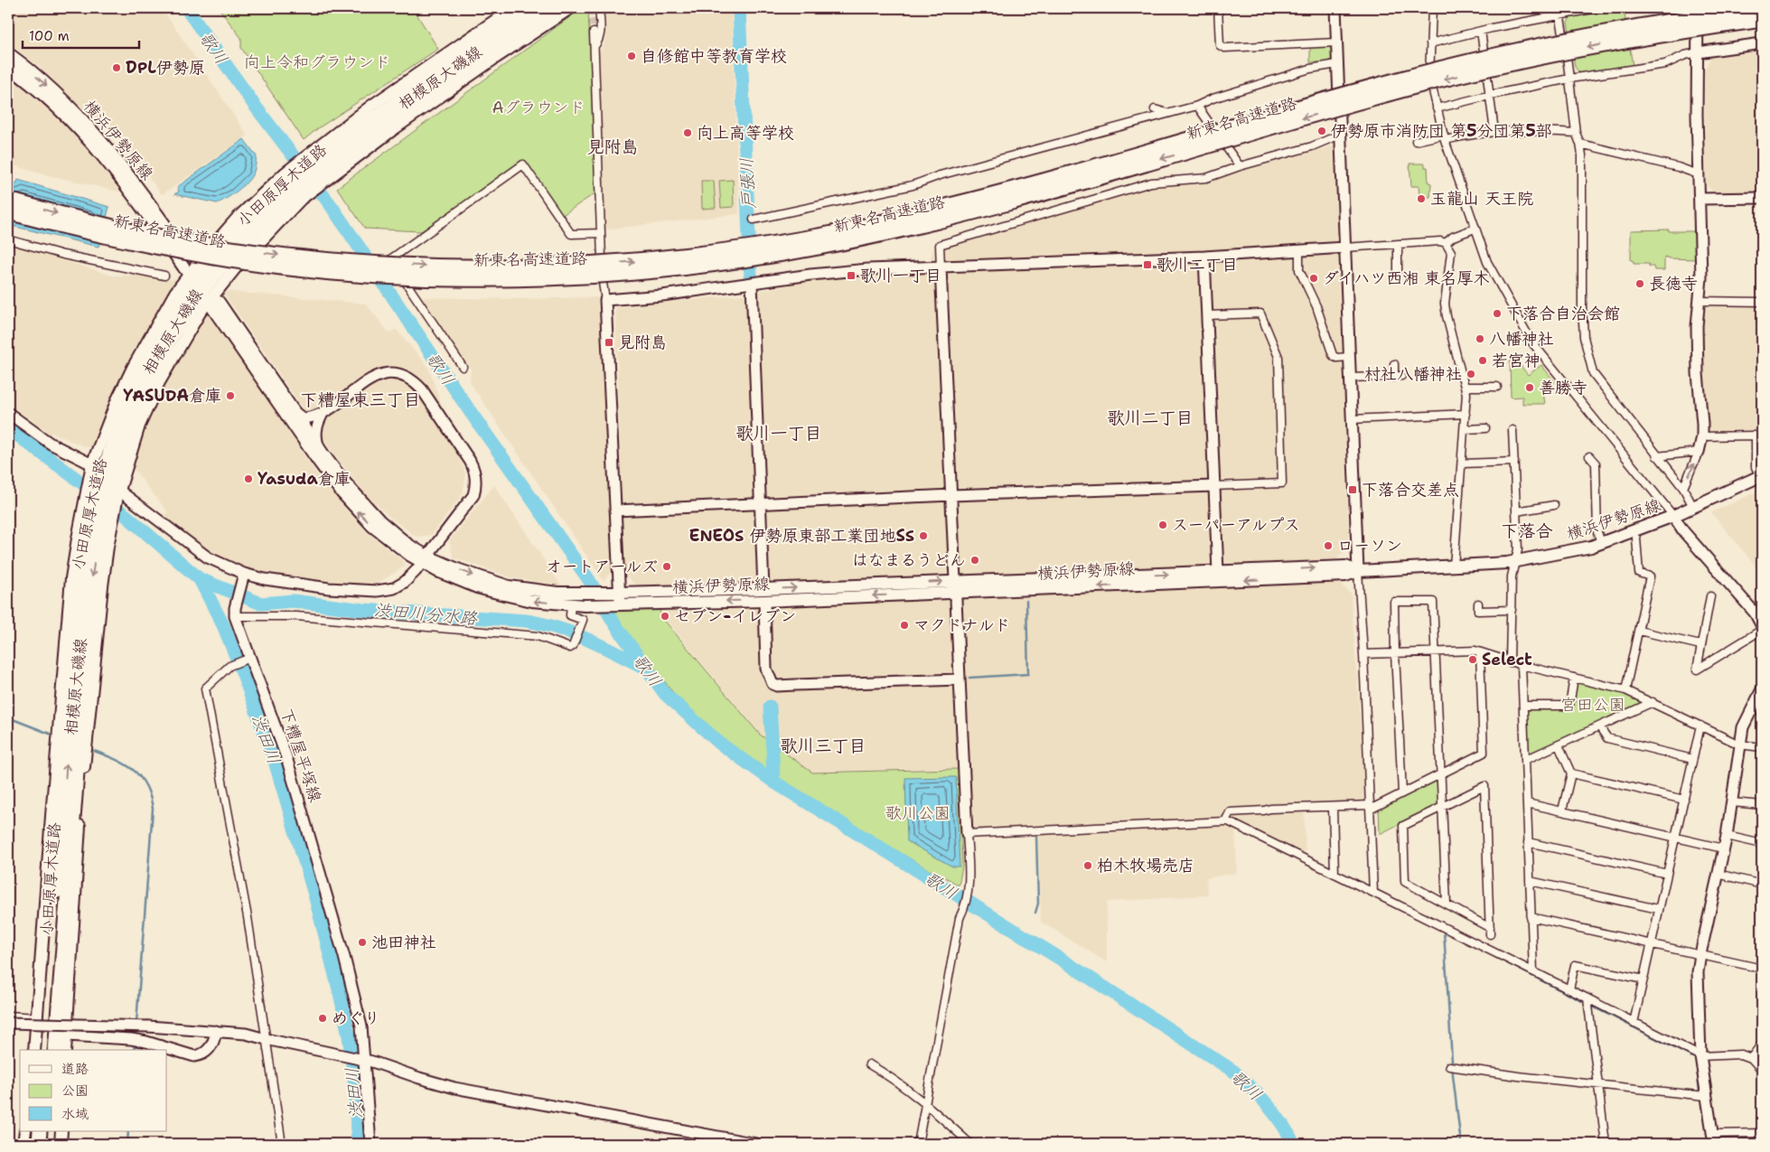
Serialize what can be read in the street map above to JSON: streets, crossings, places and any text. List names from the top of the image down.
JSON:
{
  "streets": {
    "highway": ["新東名高速道路", "小田原厚木道路"],
    "main road": ["相模原大磯線", "横浜伊勢原線"],
    "street": ["下糟屋平塚線"]
  },
  "crossings": [
    ["相模原大磯線", "小田原厚木道路"]
  ],
  "districts": [
    "見附島",
    "下糟屋東三丁目",
    "歌川二丁目",
    "歌川一丁目",
    "下落合",
    "歌川三丁目"
  ],
  "water": [
    "歌川",
    "戸張川",
    "渋田川分水路",
    "渋田川"
  ],
  "parks": [
    "向上令和グラウンド",
    "Aグラウンド",
    "宮田公園",
    "歌川公園"
  ],
  "places": {
    "other": [
      "自修館中等教育学校",
      "DPL伊勢原",
      "伊勢原市消防団 第5分団第5部",
      "向上高等学校",
      "玉龍山 天王院",
      "ダイハツ西湘 東名厚木",
      "長徳寺",
      "下落合自治会館",
      "八幡神社",
      "若宮神",
      "村社八幡神社",
      "善勝寺",
      "YASUDA倉庫",
      "Yasuda倉庫",
      "スーパーアルプス",
      "ENEOS 伊勢原東部工業団地SS",
      "ローソン",
      "はなまるうどん",
      "オートアールズ",
      "セブン-イレブン",
      "マクドナルド",
      "Select",
      "柏木牧場売店",
      "池田神社",
      "めぐり"
    ],
    "transit": [
      "歌川二丁目",
      "歌川一丁目",
      "見附島",
      "下落合交差点"
    ]
  },
  "legend": ["道路", "公園", "水域"],
  "scale_bar": "100 m"
}
